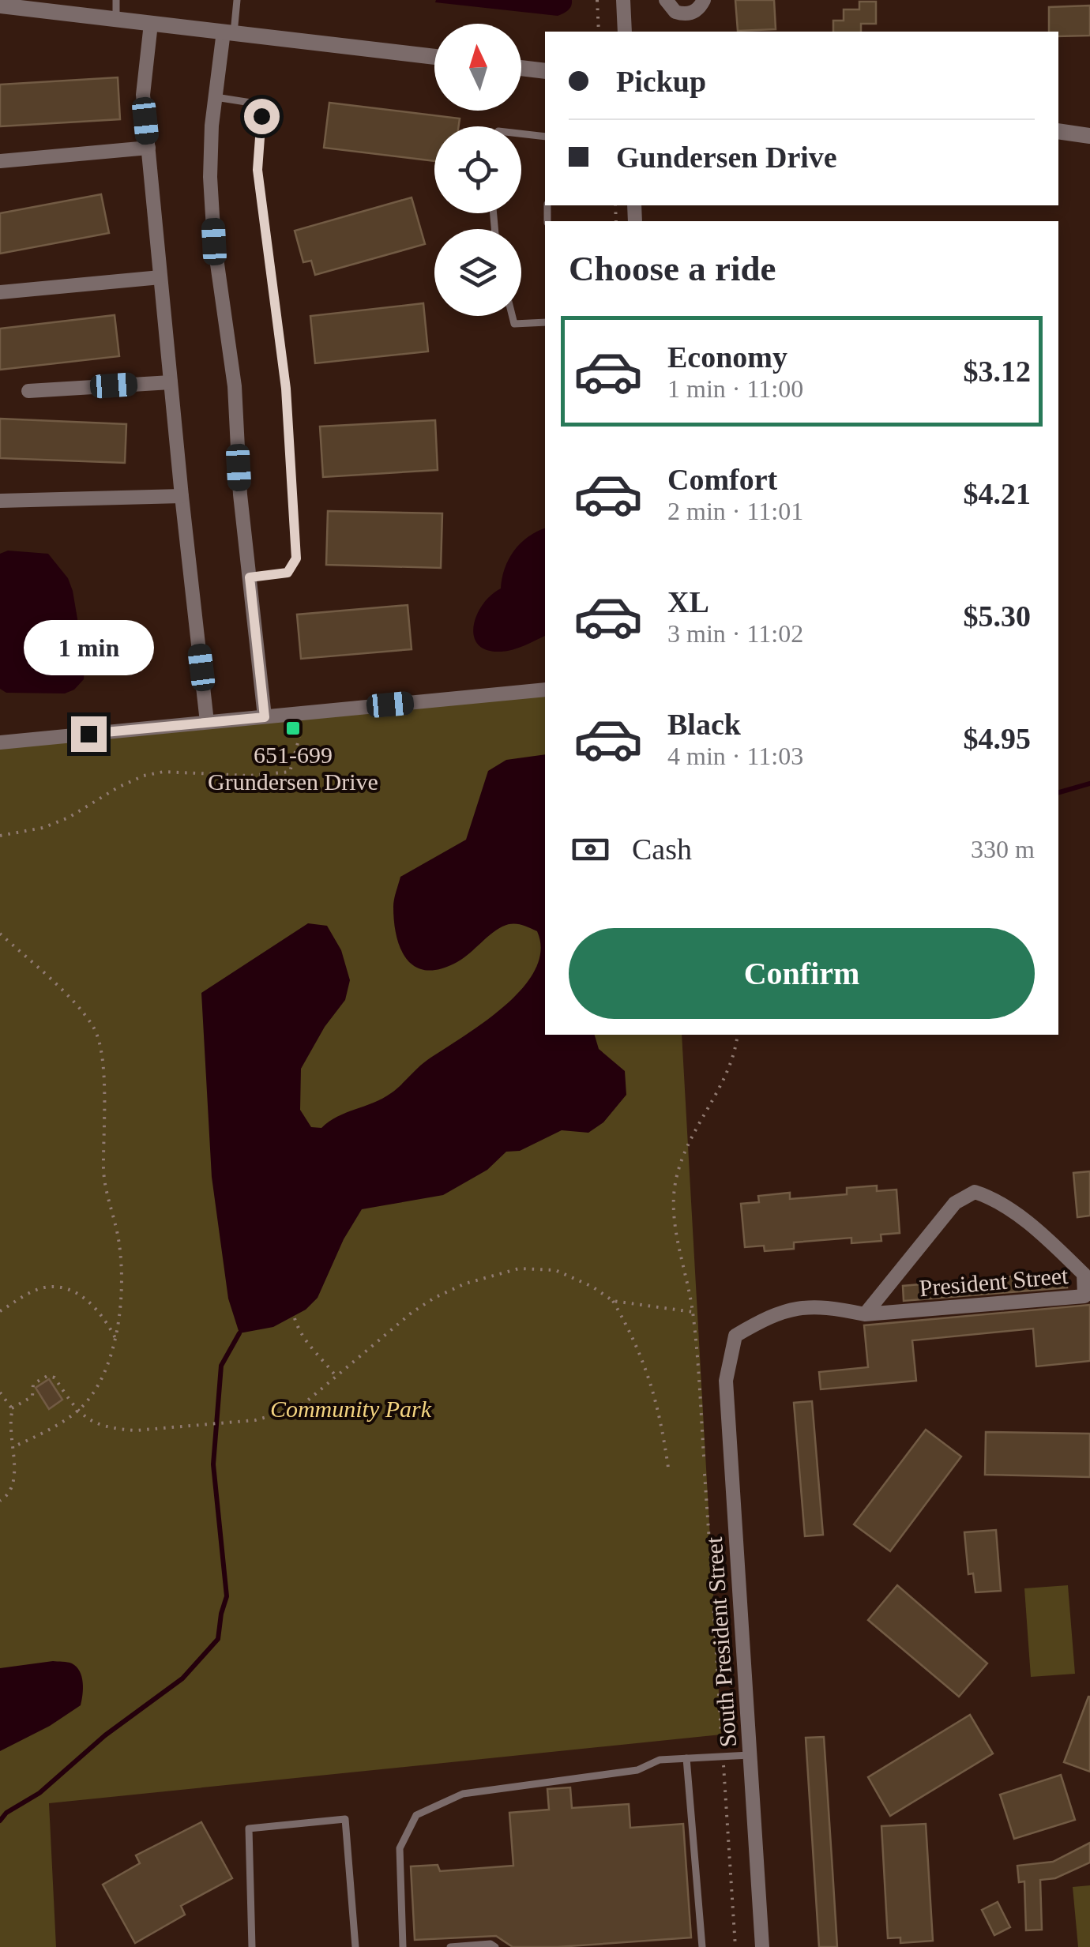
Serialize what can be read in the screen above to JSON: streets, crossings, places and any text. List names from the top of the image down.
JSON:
{
  "streets": {
    "street": ["President Street", "South President Street"]
  },
  "crossings": [
    ["President Street", "South President Street"]
  ],
  "parks": ["Community Park"],
  "places": {
    "transit": ["651-699 Grundersen Drive"]
  },
  "north": "top",
  "page": {
    "banner": ["Pickup", "Gundersen Drive"],
    "heading": "Choose a ride",
    "list": [
      {
        "name": "Economy",
        "note": "1 min · 11:00",
        "value": "$3.12"
      },
      {
        "name": "Comfort",
        "note": "2 min · 11:01",
        "value": "$4.21"
      },
      {
        "name": "XL",
        "note": "3 min · 11:02",
        "value": "$5.30"
      },
      {
        "name": "Black",
        "note": "4 min · 11:03",
        "value": "$4.95"
      }
    ],
    "bubble": "1 min",
    "pay": ["Cash", "330 m"],
    "buttons": "Confirm"
  }
}
